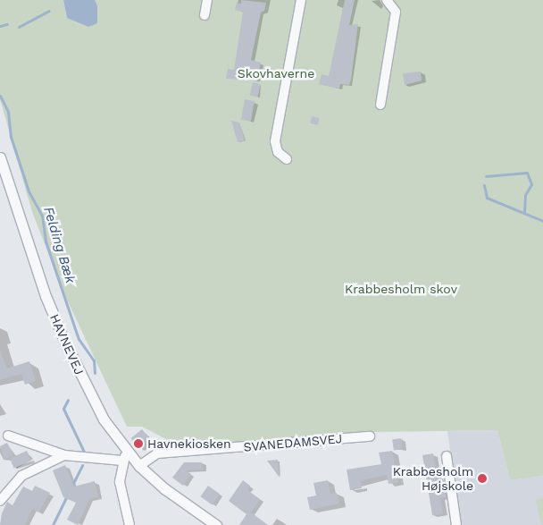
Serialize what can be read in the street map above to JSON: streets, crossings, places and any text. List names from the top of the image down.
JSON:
{
  "streets": {
    "street": ["HAVNEVEJ", "SVANEDAMSVEJ"]
  },
  "crossings": [
    ["HAVNEVEJ", "SVANEDAMSVEJ"]
  ],
  "water": ["Felding Bæk"],
  "parks": ["Skovhaverne", "Krabbesholm skov"],
  "places": ["Havnekiosken", "Krabbesholm Højskole"]
}
